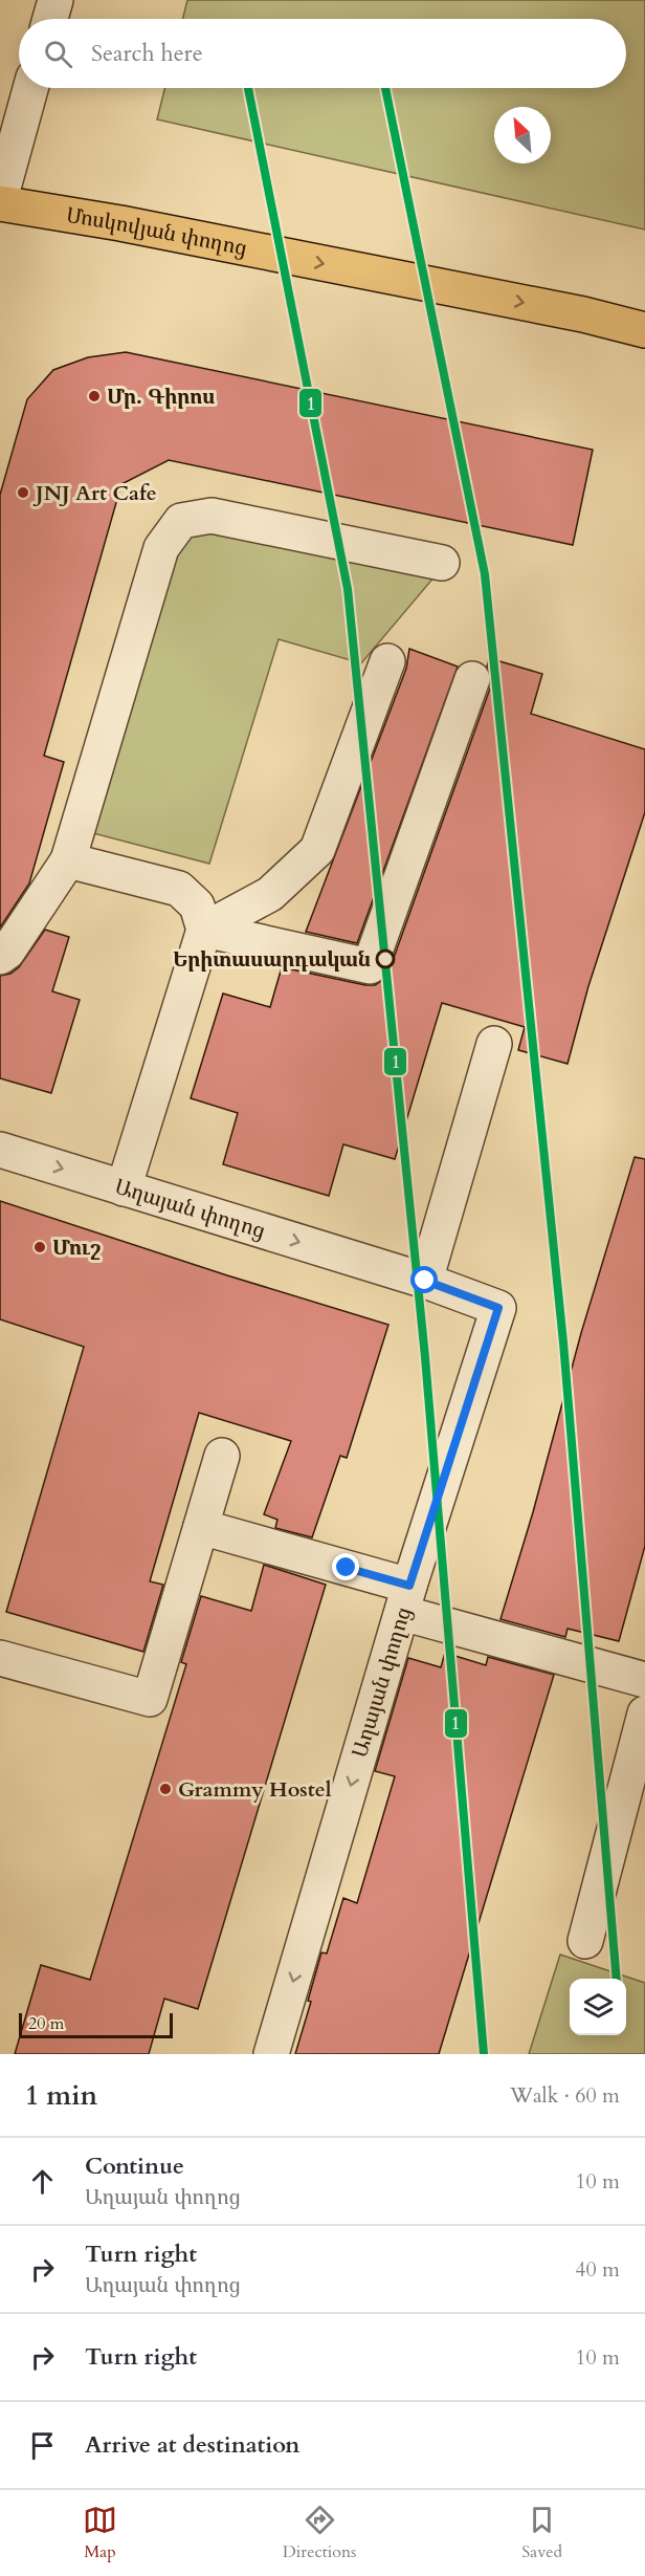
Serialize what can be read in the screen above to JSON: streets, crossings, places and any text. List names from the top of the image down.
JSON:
{
  "streets": {
    "main road": ["Մոսկովյան փողոց"],
    "street": ["Աղայան փողոց"]
  },
  "one_way": ["Մոսկովյան փողոց"],
  "places": [
    "Մր. Գիրոս",
    "JNJ Art Cafe",
    "Երիտասարդական",
    "Մուշ",
    "Grammy Hostel"
  ],
  "lines": ["metro line 1"],
  "scale_bar": "20 m",
  "north": "top left",
  "page": {
    "search": "Search here",
    "scale": "20 m",
    "heading": ["1 min", "Walk · 60 m"],
    "list": [
      ["Continue", "Աղայան փողոց", "10 m"],
      ["Turn right", "Աղայան փողոց", "40 m"],
      ["Turn right", "10 m"],
      "Arrive at destination"
    ],
    "nav": ["Map", "Directions", "Saved"]
  }
}
